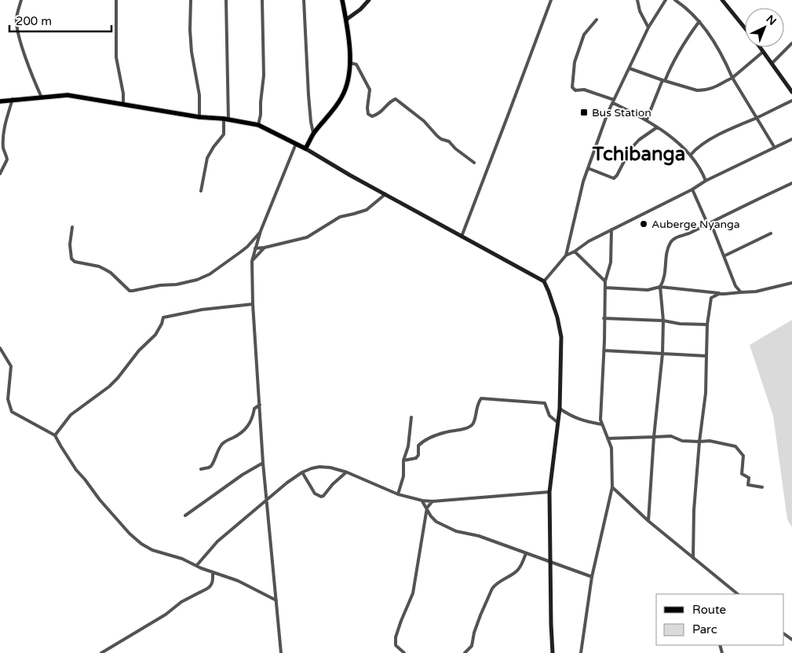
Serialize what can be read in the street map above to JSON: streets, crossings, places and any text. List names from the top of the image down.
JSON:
{
  "districts": ["Tchibanga"],
  "places": {
    "transit": ["Bus Station"],
    "other": ["Auberge Nyanga"]
  },
  "legend": ["Route", "Parc"],
  "scale_bar": "200 m",
  "north": "top right"
}
